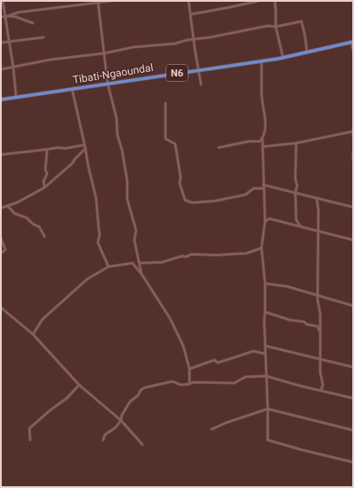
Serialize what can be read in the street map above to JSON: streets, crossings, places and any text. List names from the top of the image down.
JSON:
{
  "streets": {
    "highway": ["N6", "Tibati-Ngaoundal"]
  }
}
